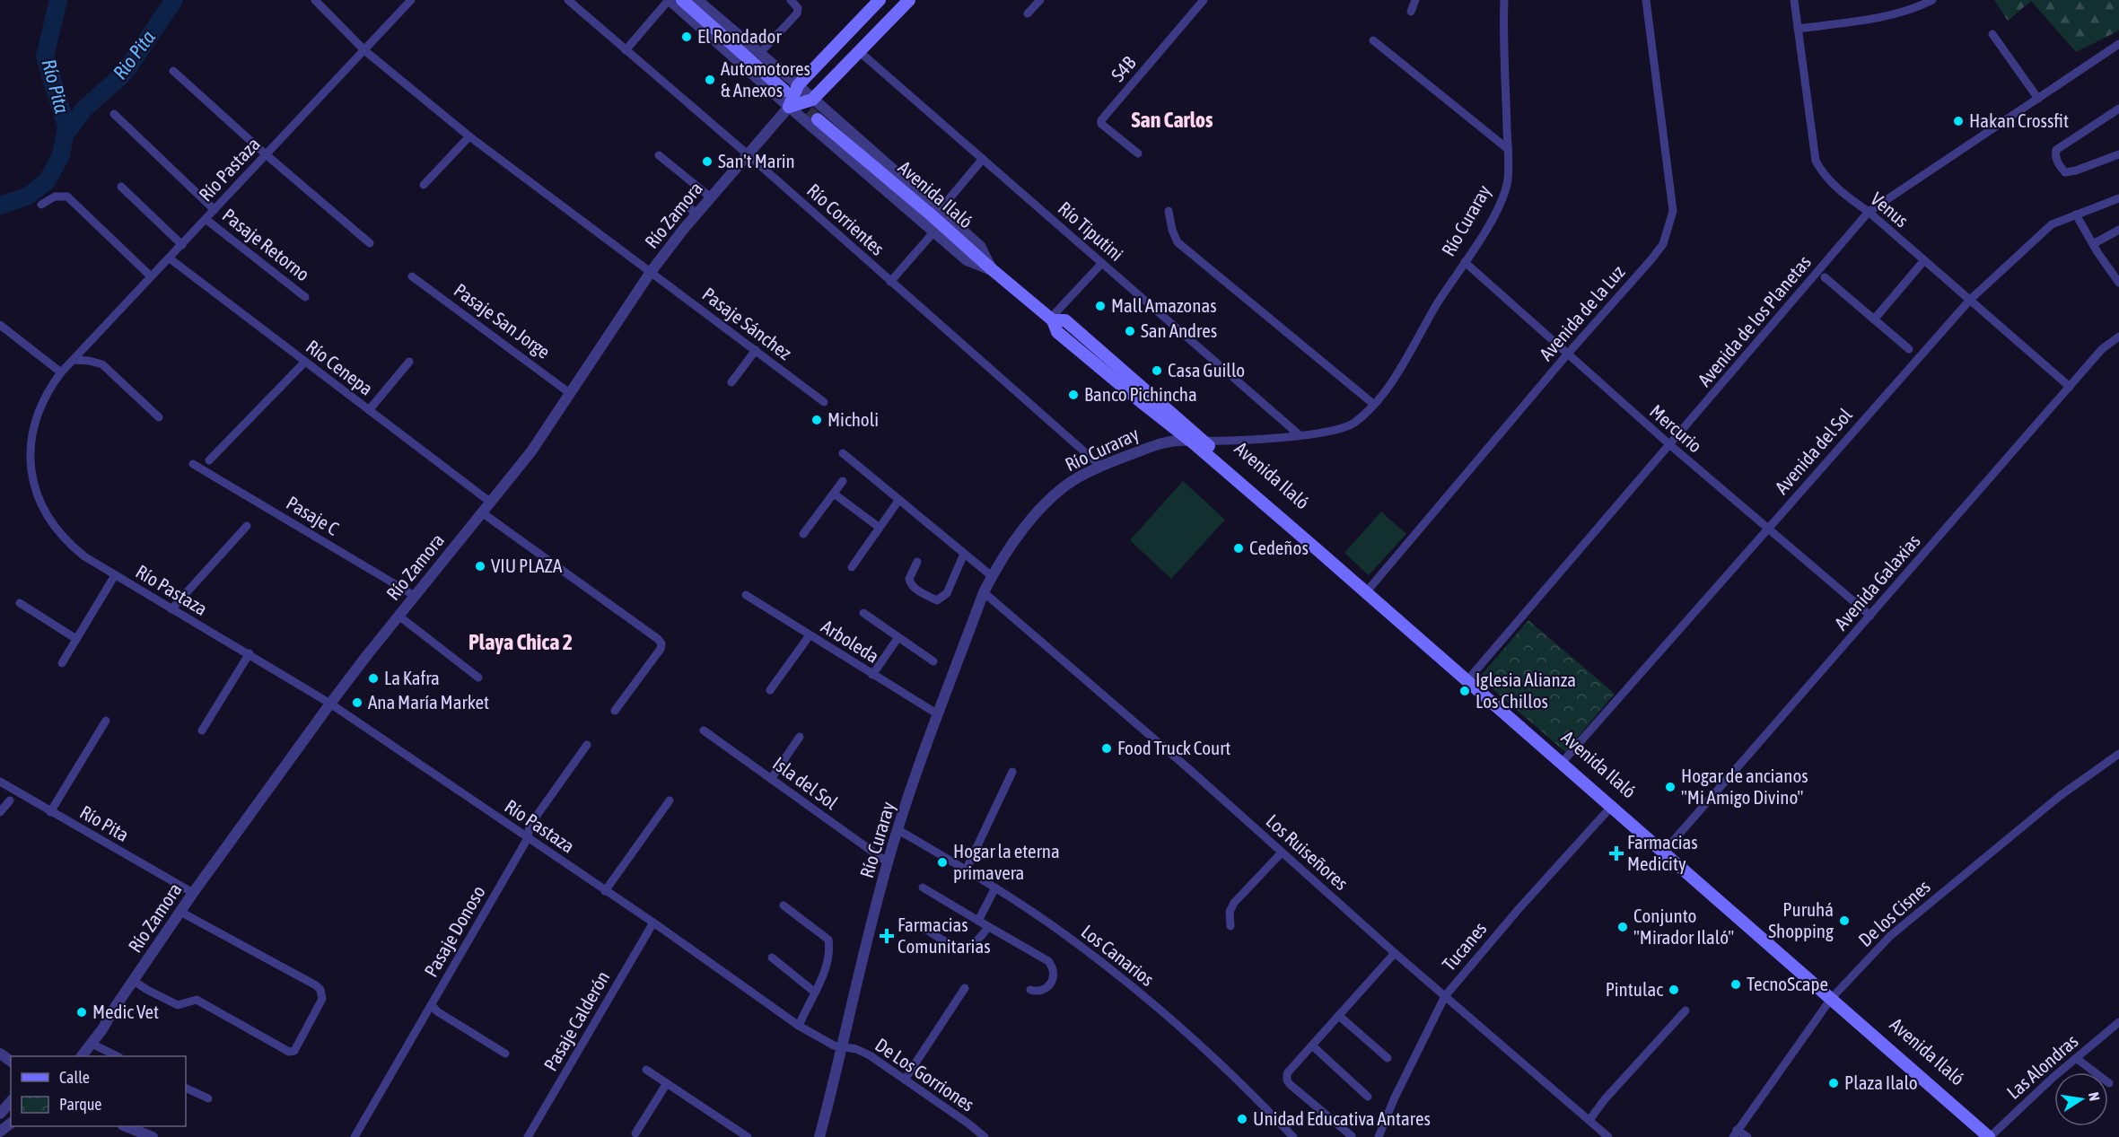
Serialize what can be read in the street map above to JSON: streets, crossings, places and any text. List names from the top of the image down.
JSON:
{
  "streets": {
    "main road": ["Avenida Ilaló"],
    "street": [
      "S4B",
      "Río Pastaza",
      "Venus",
      "Río Zamora",
      "Río Corrientes",
      "Río Curaray",
      "Río Tiputini",
      "Pasaje Retorno",
      "Avenida de la Luz",
      "Pasaje San Jorge",
      "Avenida de los Planetas",
      "Pasaje Sánchez",
      "Río Cenepa",
      "Mercurio",
      "Avenida del Sol",
      "Pasaje C",
      "Avenida Galaxias",
      "Arboleda",
      "Isla del Sol",
      "Río Pita",
      "Los Ruiseñores",
      "De los Cisnes",
      "Pasaje Donoso",
      "Tucanes",
      "Los Canarios",
      "Pasaje Calderón",
      "Las Alondras",
      "De Los Gorriones"
    ]
  },
  "crossings": [
    ["Río Pastaza", "Río Zamora"],
    ["Río Pastaza", "Río Curaray"],
    ["Río Pastaza", "Pasaje Retorno"],
    ["Río Pastaza", "Pasaje Sánchez"],
    ["Río Pastaza", "Río Cenepa"],
    ["Río Pastaza", "Pasaje Donoso"],
    ["Río Pastaza", "Pasaje Calderón"],
    ["Río Pastaza", "De Los Gorriones"],
    ["Avenida Ilaló", "Río Curaray"],
    ["Avenida Ilaló", "Avenida de la Luz"],
    ["Avenida Ilaló", "Avenida de los Planetas"],
    ["Avenida Ilaló", "Avenida del Sol"],
    ["Avenida Ilaló", "Avenida Galaxias"],
    ["Avenida Ilaló", "De los Cisnes"],
    ["Avenida Ilaló", "Tucanes"],
    ["Avenida Ilaló", "Las Alondras"],
    ["Venus", "Avenida de los Planetas"],
    ["Venus", "Avenida del Sol"],
    ["Venus", "Avenida Galaxias"],
    ["Río Zamora", "Río Corrientes"],
    ["Río Zamora", "Pasaje San Jorge"],
    ["Río Zamora", "Pasaje Sánchez"],
    ["Río Zamora", "Río Cenepa"],
    ["Río Zamora", "Pasaje C"],
    ["Río Zamora", "Río Pita"],
    ["Río Corrientes", "Río Curaray"],
    ["Río Curaray", "Río Tiputini"],
    ["Río Curaray", "Mercurio"],
    ["Río Curaray", "Arboleda"],
    ["Río Curaray", "Isla del Sol"],
    ["Río Curaray", "Los Ruiseñores"],
    ["Río Curaray", "Los Canarios"],
    ["Río Curaray", "De Los Gorriones"],
    ["Avenida de la Luz", "Mercurio"],
    ["Avenida de los Planetas", "Mercurio"],
    ["Mercurio", "Avenida del Sol"],
    ["Mercurio", "Avenida Galaxias"],
    ["Los Ruiseñores", "Tucanes"]
  ],
  "districts": ["San Carlos", "Playa Chica 2"],
  "water": ["Rio Pita", "Río Pita"],
  "places": {
    "other": [
      "El Rondador",
      "Automotores & Anexos",
      "Hakan Crossfit",
      "San't Marin",
      "Mall Amazonas",
      "San Andres",
      "Casa Guillo",
      "Banco Pichincha",
      "Micholi",
      "Cedeños",
      "VIU PLAZA",
      "La Kafra",
      "Iglesia Alianza Los Chillos",
      "Ana María Market",
      "Food Truck Court",
      "Hogar de ancianos \"Mi Amigo Divino\"",
      "Hogar la eterna primavera",
      "Puruhá Shopping",
      "Conjunto \"Mirador Ilaló\"",
      "TecnoScape",
      "Pintulac",
      "Medic Vet",
      "Plaza Ilalo",
      "Unidad Educativa Antares"
    ],
    "health": ["Farmacias Medicity", "Farmacias Comunitarias"]
  },
  "legend": ["Calle", "Parque"],
  "north": "right"
}
